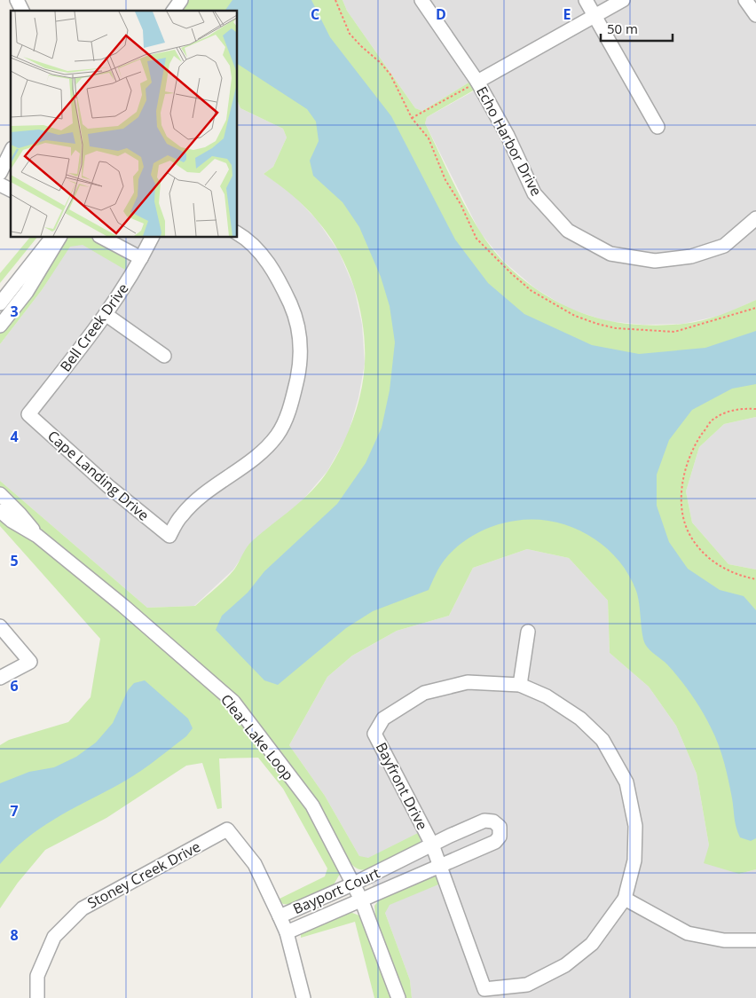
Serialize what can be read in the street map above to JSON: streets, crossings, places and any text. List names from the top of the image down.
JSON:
{
  "streets": {
    "street": [
      "Echo Harbor Drive",
      "Bell Creek Drive",
      "Cape Landing Drive",
      "Clear Lake Loop",
      "Bayfront Drive",
      "Stoney Creek Drive",
      "Bayport Court"
    ]
  },
  "crossings": [
    ["Bell Creek Drive", "Cape Landing Drive"],
    ["Clear Lake Loop", "Bayport Court"],
    ["Bayfront Drive", "Bayport Court"],
    ["Stoney Creek Drive", "Bayport Court"]
  ],
  "scale_bar": "50 m",
  "grid": {
    "columns": ["C", "D", "E"],
    "rows": [
      "3",
      "4",
      "5",
      "6",
      "7",
      "8"
    ]
  }
}
